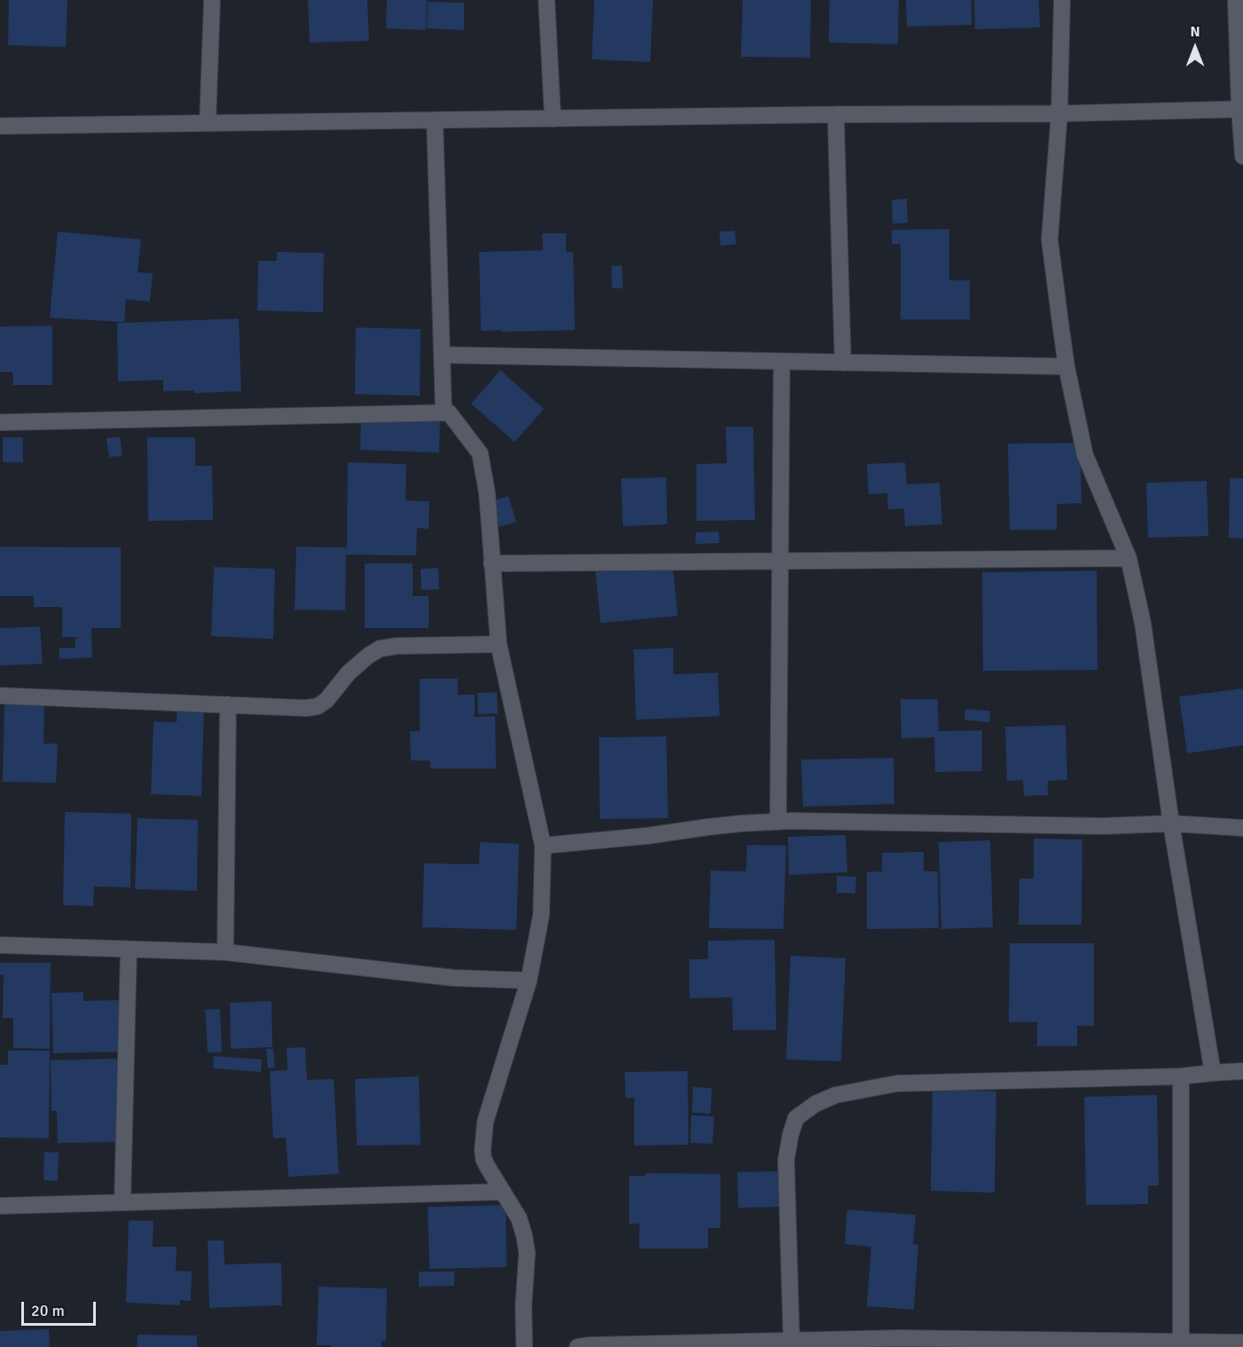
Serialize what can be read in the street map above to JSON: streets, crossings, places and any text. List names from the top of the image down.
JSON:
{
  "scale_bar": "20 m",
  "north": "top"
}
